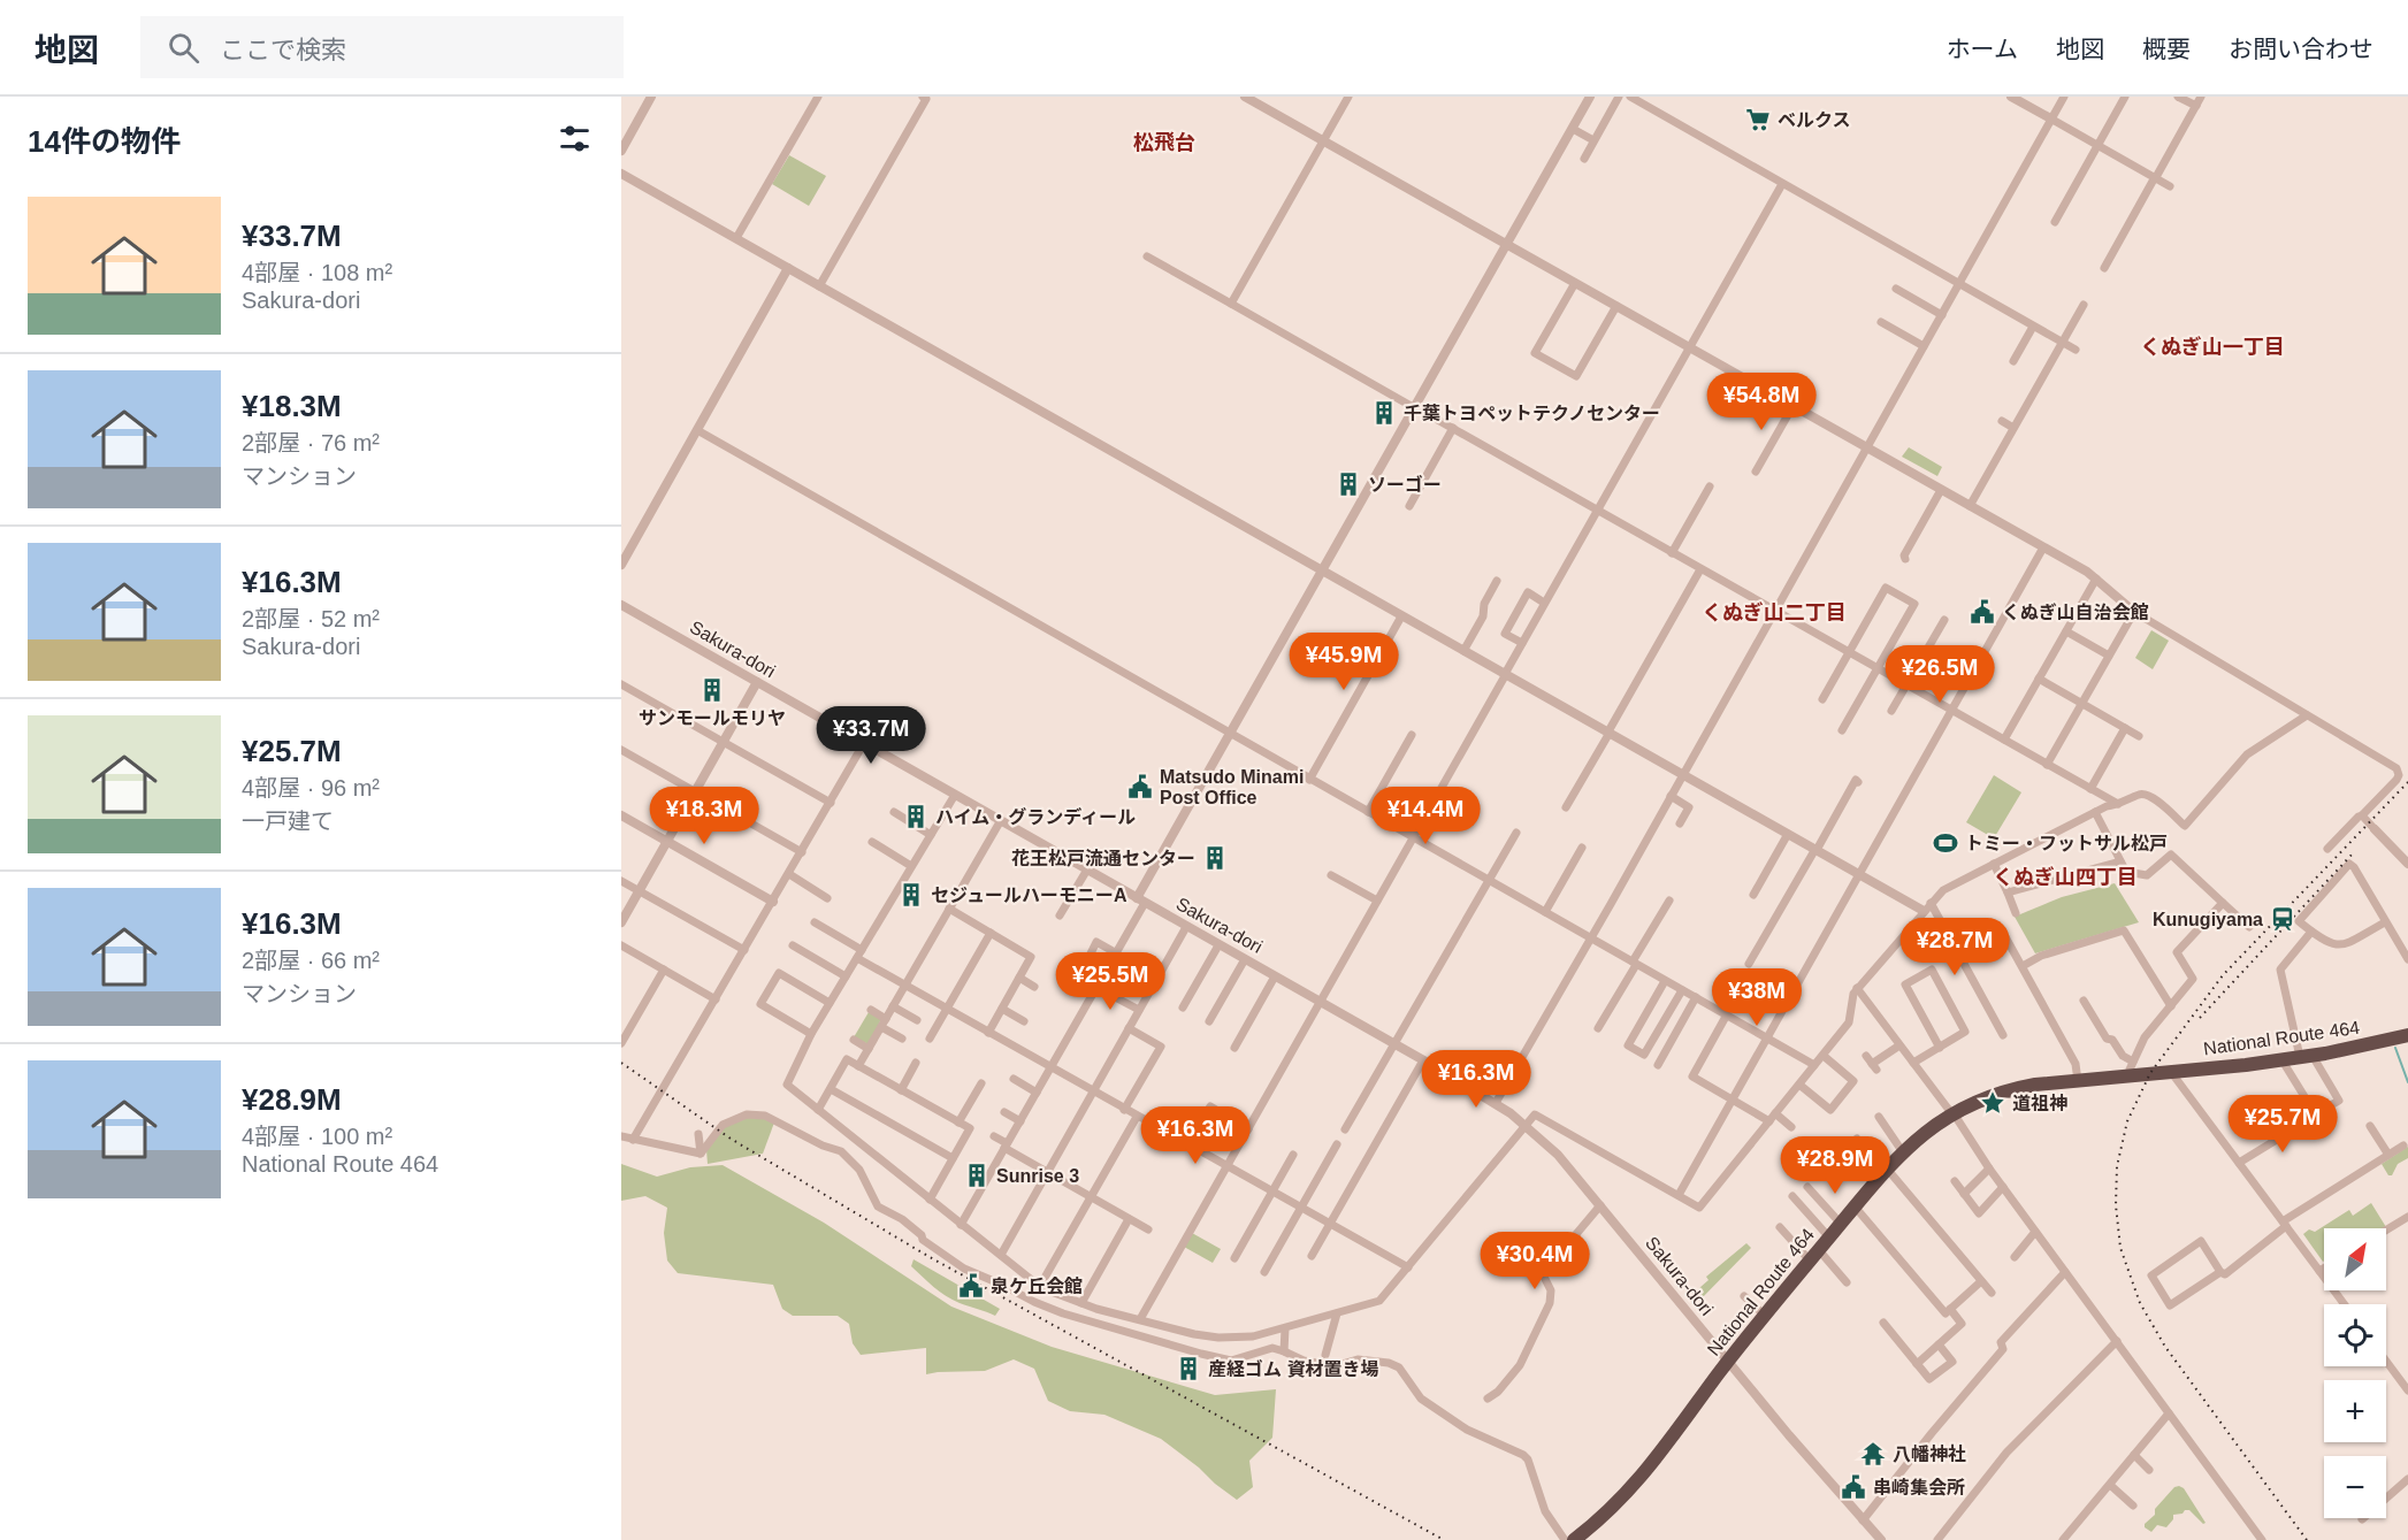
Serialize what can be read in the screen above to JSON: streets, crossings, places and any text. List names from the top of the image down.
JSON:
{
  "streets": {
    "highway": ["National Route 464"],
    "street": ["Sakura-dori"]
  },
  "crossings": [
    ["Sakura-dori", "National Route 464"]
  ],
  "districts": [
    "松飛台",
    "くぬぎ山一丁目",
    "くぬぎ山二丁目",
    "くぬぎ山四丁目"
  ],
  "places": {
    "supermarket": ["ベルクス"],
    "building": [
      "千葉トヨペットテクノセンター",
      "ソーゴー",
      "サンモールモリヤ",
      "ハイム・グランディール",
      "花王松戸流通センター",
      "セジュールハーモニーA",
      "Sunrise 3",
      "産経ゴム 資材置き場"
    ],
    "public building": [
      "くぬぎ山自治会館",
      "Matsudo Minami Post Office",
      "泉ケ丘会館",
      "串崎集会所"
    ],
    "sports": ["トミー・フットサル松戸"],
    "station": ["Kunugiyama"],
    "place": ["道祖神"],
    "temple": ["八幡神社"]
  },
  "north": "top right",
  "page": {
    "header": "地図",
    "search": "ここで検索",
    "nav": [
      "ホーム",
      "地図",
      "概要",
      "お問い合わせ"
    ],
    "heading": "14件の物件",
    "list": [
      {
        "name": "¥33.7M",
        "note": "4部屋 · 108 m² · Sakura-dori"
      },
      {
        "name": "¥18.3M",
        "note": "2部屋 · 76 m² · マンション"
      },
      {
        "name": "¥16.3M",
        "note": "2部屋 · 52 m² · Sakura-dori"
      },
      {
        "name": "¥25.7M",
        "note": "4部屋 · 96 m² · 一戸建て"
      },
      {
        "name": "¥16.3M",
        "note": "2部屋 · 66 m² · マンション"
      },
      {
        "name": "¥28.9M",
        "note": "4部屋 · 100 m² · National Route 464"
      }
    ],
    "price": [
      "¥54.8M",
      "¥45.9M",
      "¥26.5M",
      "¥33.7M",
      "¥18.3M",
      "¥14.4M",
      "¥28.7M",
      "¥25.5M",
      "¥38M",
      "¥16.3M",
      "¥25.7M",
      "¥16.3M",
      "¥28.9M",
      "¥30.4M"
    ],
    "map_buttons": ["+", "−"]
  }
}
